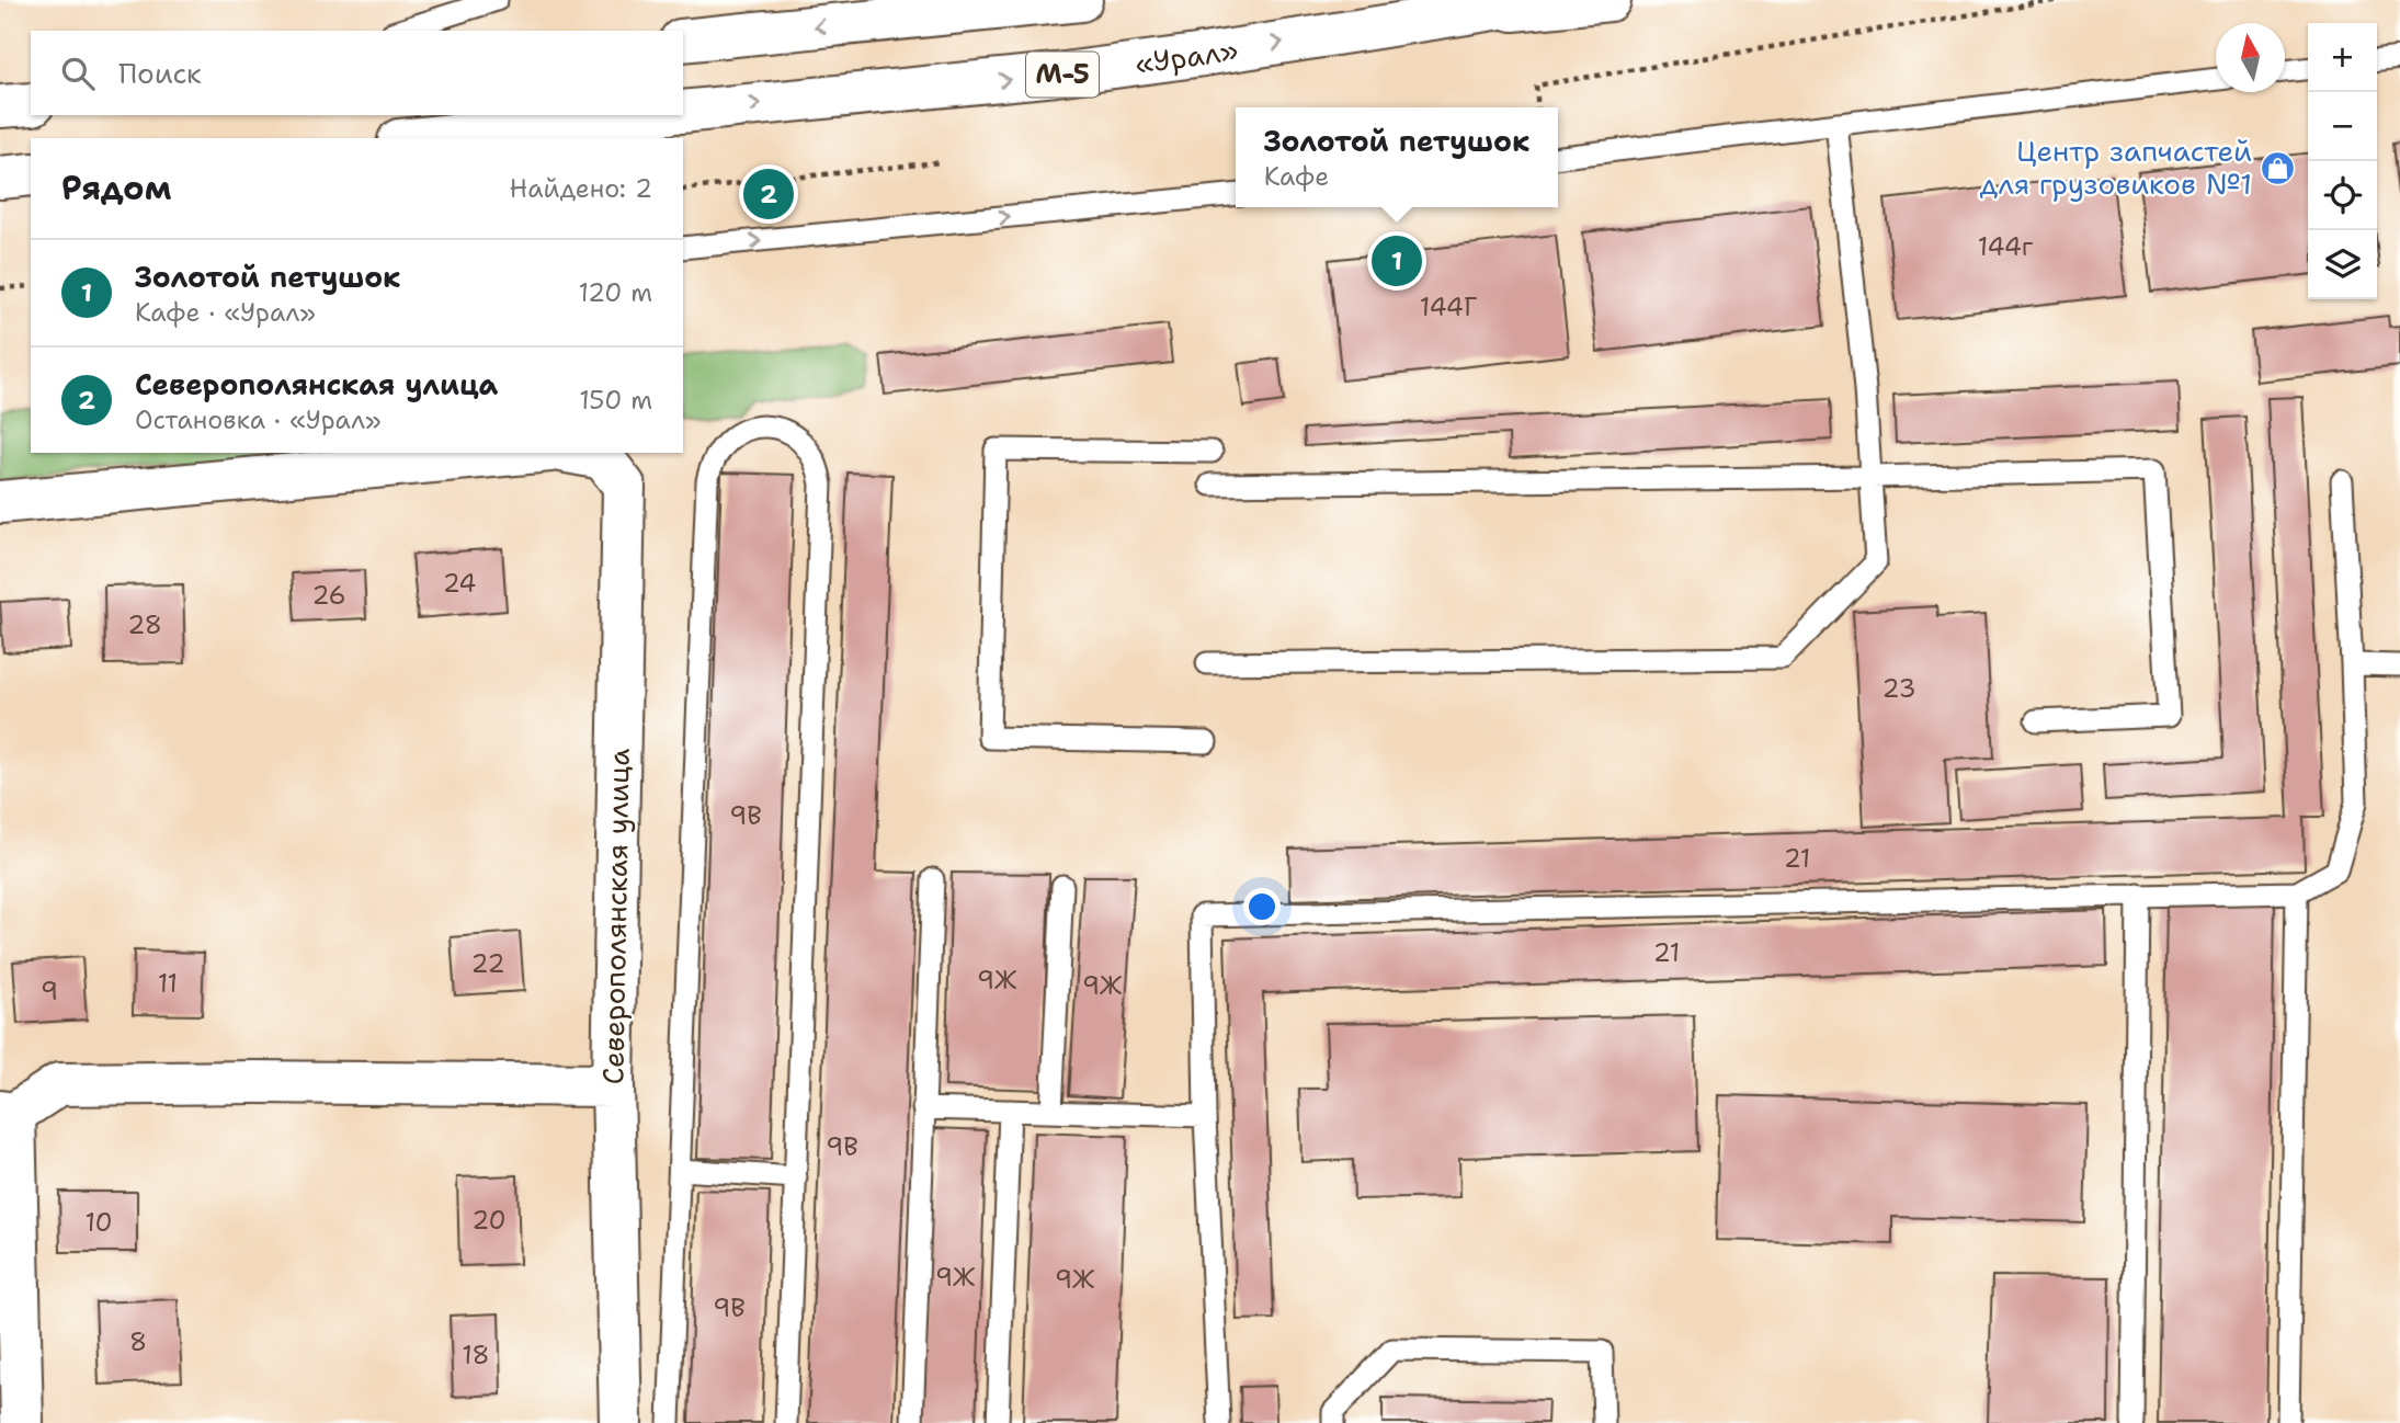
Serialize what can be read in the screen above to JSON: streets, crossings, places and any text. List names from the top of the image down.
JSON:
{
  "streets": {
    "main road": ["«Урал»", "М-5", "Северополянская улица"]
  },
  "places": {
    "shop": ["Центр запчастей для грузовиков №1"]
  },
  "house_numbers": [
    "144г",
    "144Г",
    "24",
    "26",
    "28",
    "23",
    "9В",
    "21",
    "21",
    "22",
    "9Ж",
    "11",
    "9Ж",
    "9",
    "9В",
    "20",
    "10",
    "9Ж",
    "9Ж",
    "9В",
    "8",
    "18"
  ],
  "north": "top",
  "page": {
    "map_buttons": ["+", "−"],
    "search": "Поиск",
    "popup": ["Золотой петушок", "Кафе"],
    "heading": ["Рядом", "Найдено: 2"],
    "pins": ["2", "1"],
    "list": [
      {
        "mark": "1",
        "name": "Золотой петушок",
        "note": "Кафе · «Урал»",
        "value": "120 m"
      },
      {
        "mark": "2",
        "name": "Северополянская улица",
        "note": "Остановка · «Урал»",
        "value": "150 m"
      }
    ]
  }
}
